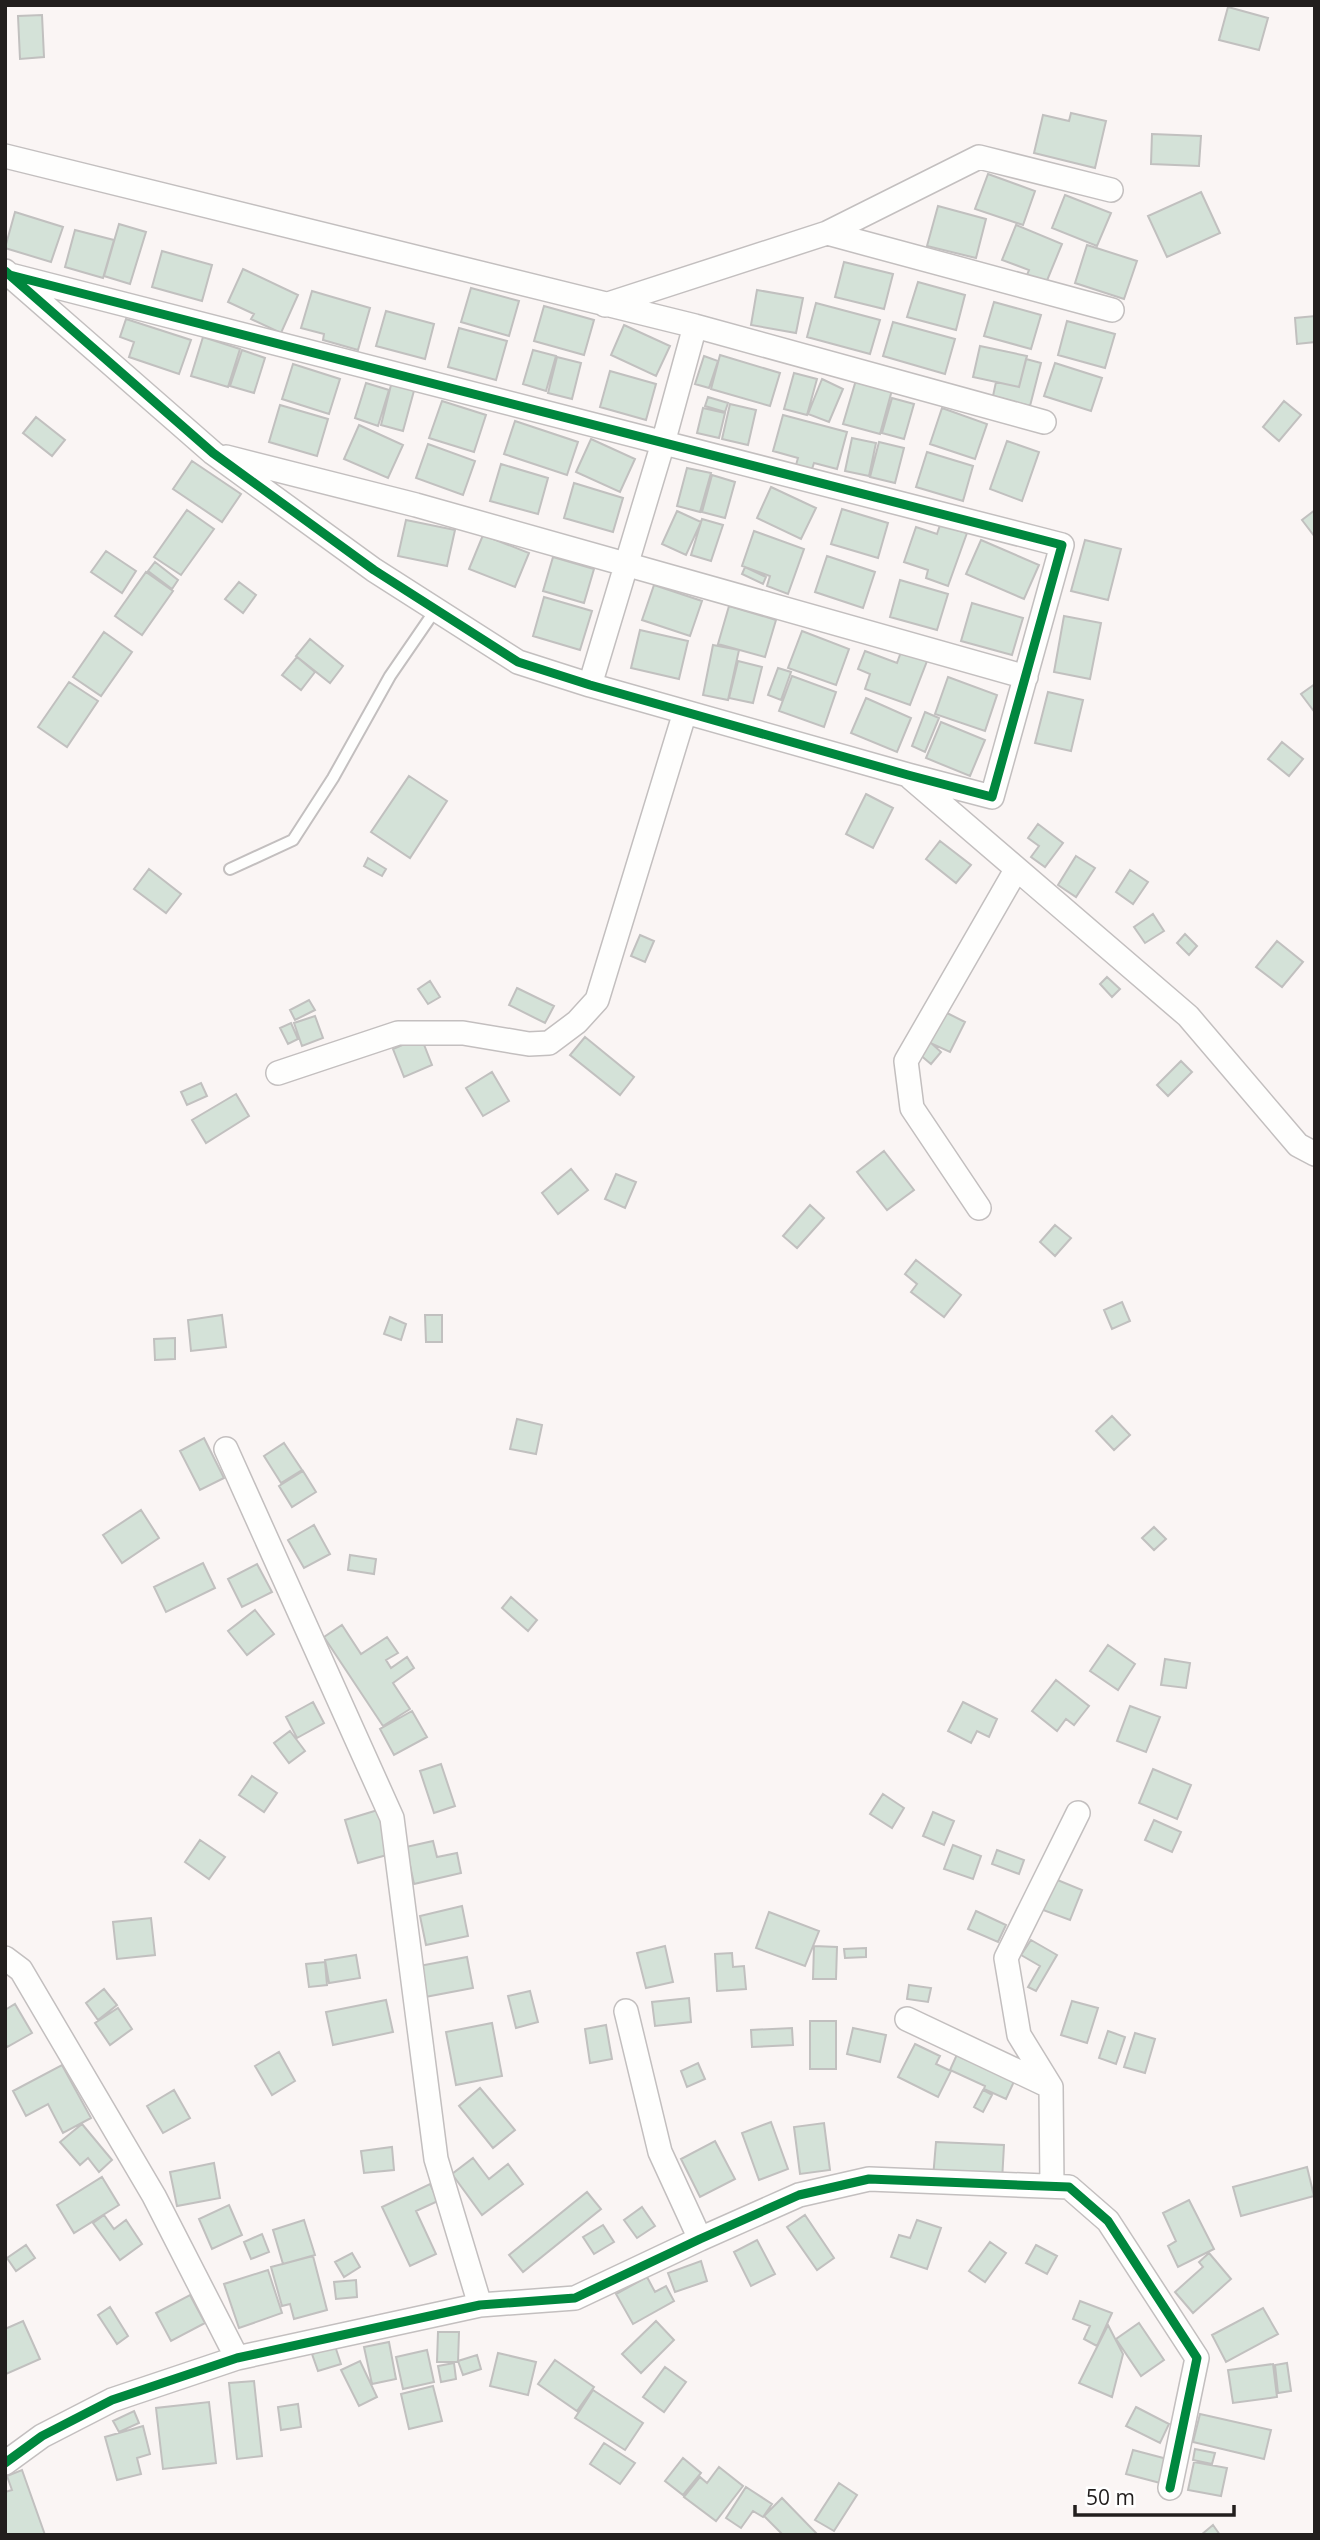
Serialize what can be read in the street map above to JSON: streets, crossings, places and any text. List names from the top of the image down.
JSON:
{
  "scale_bar": "50 m"
}
